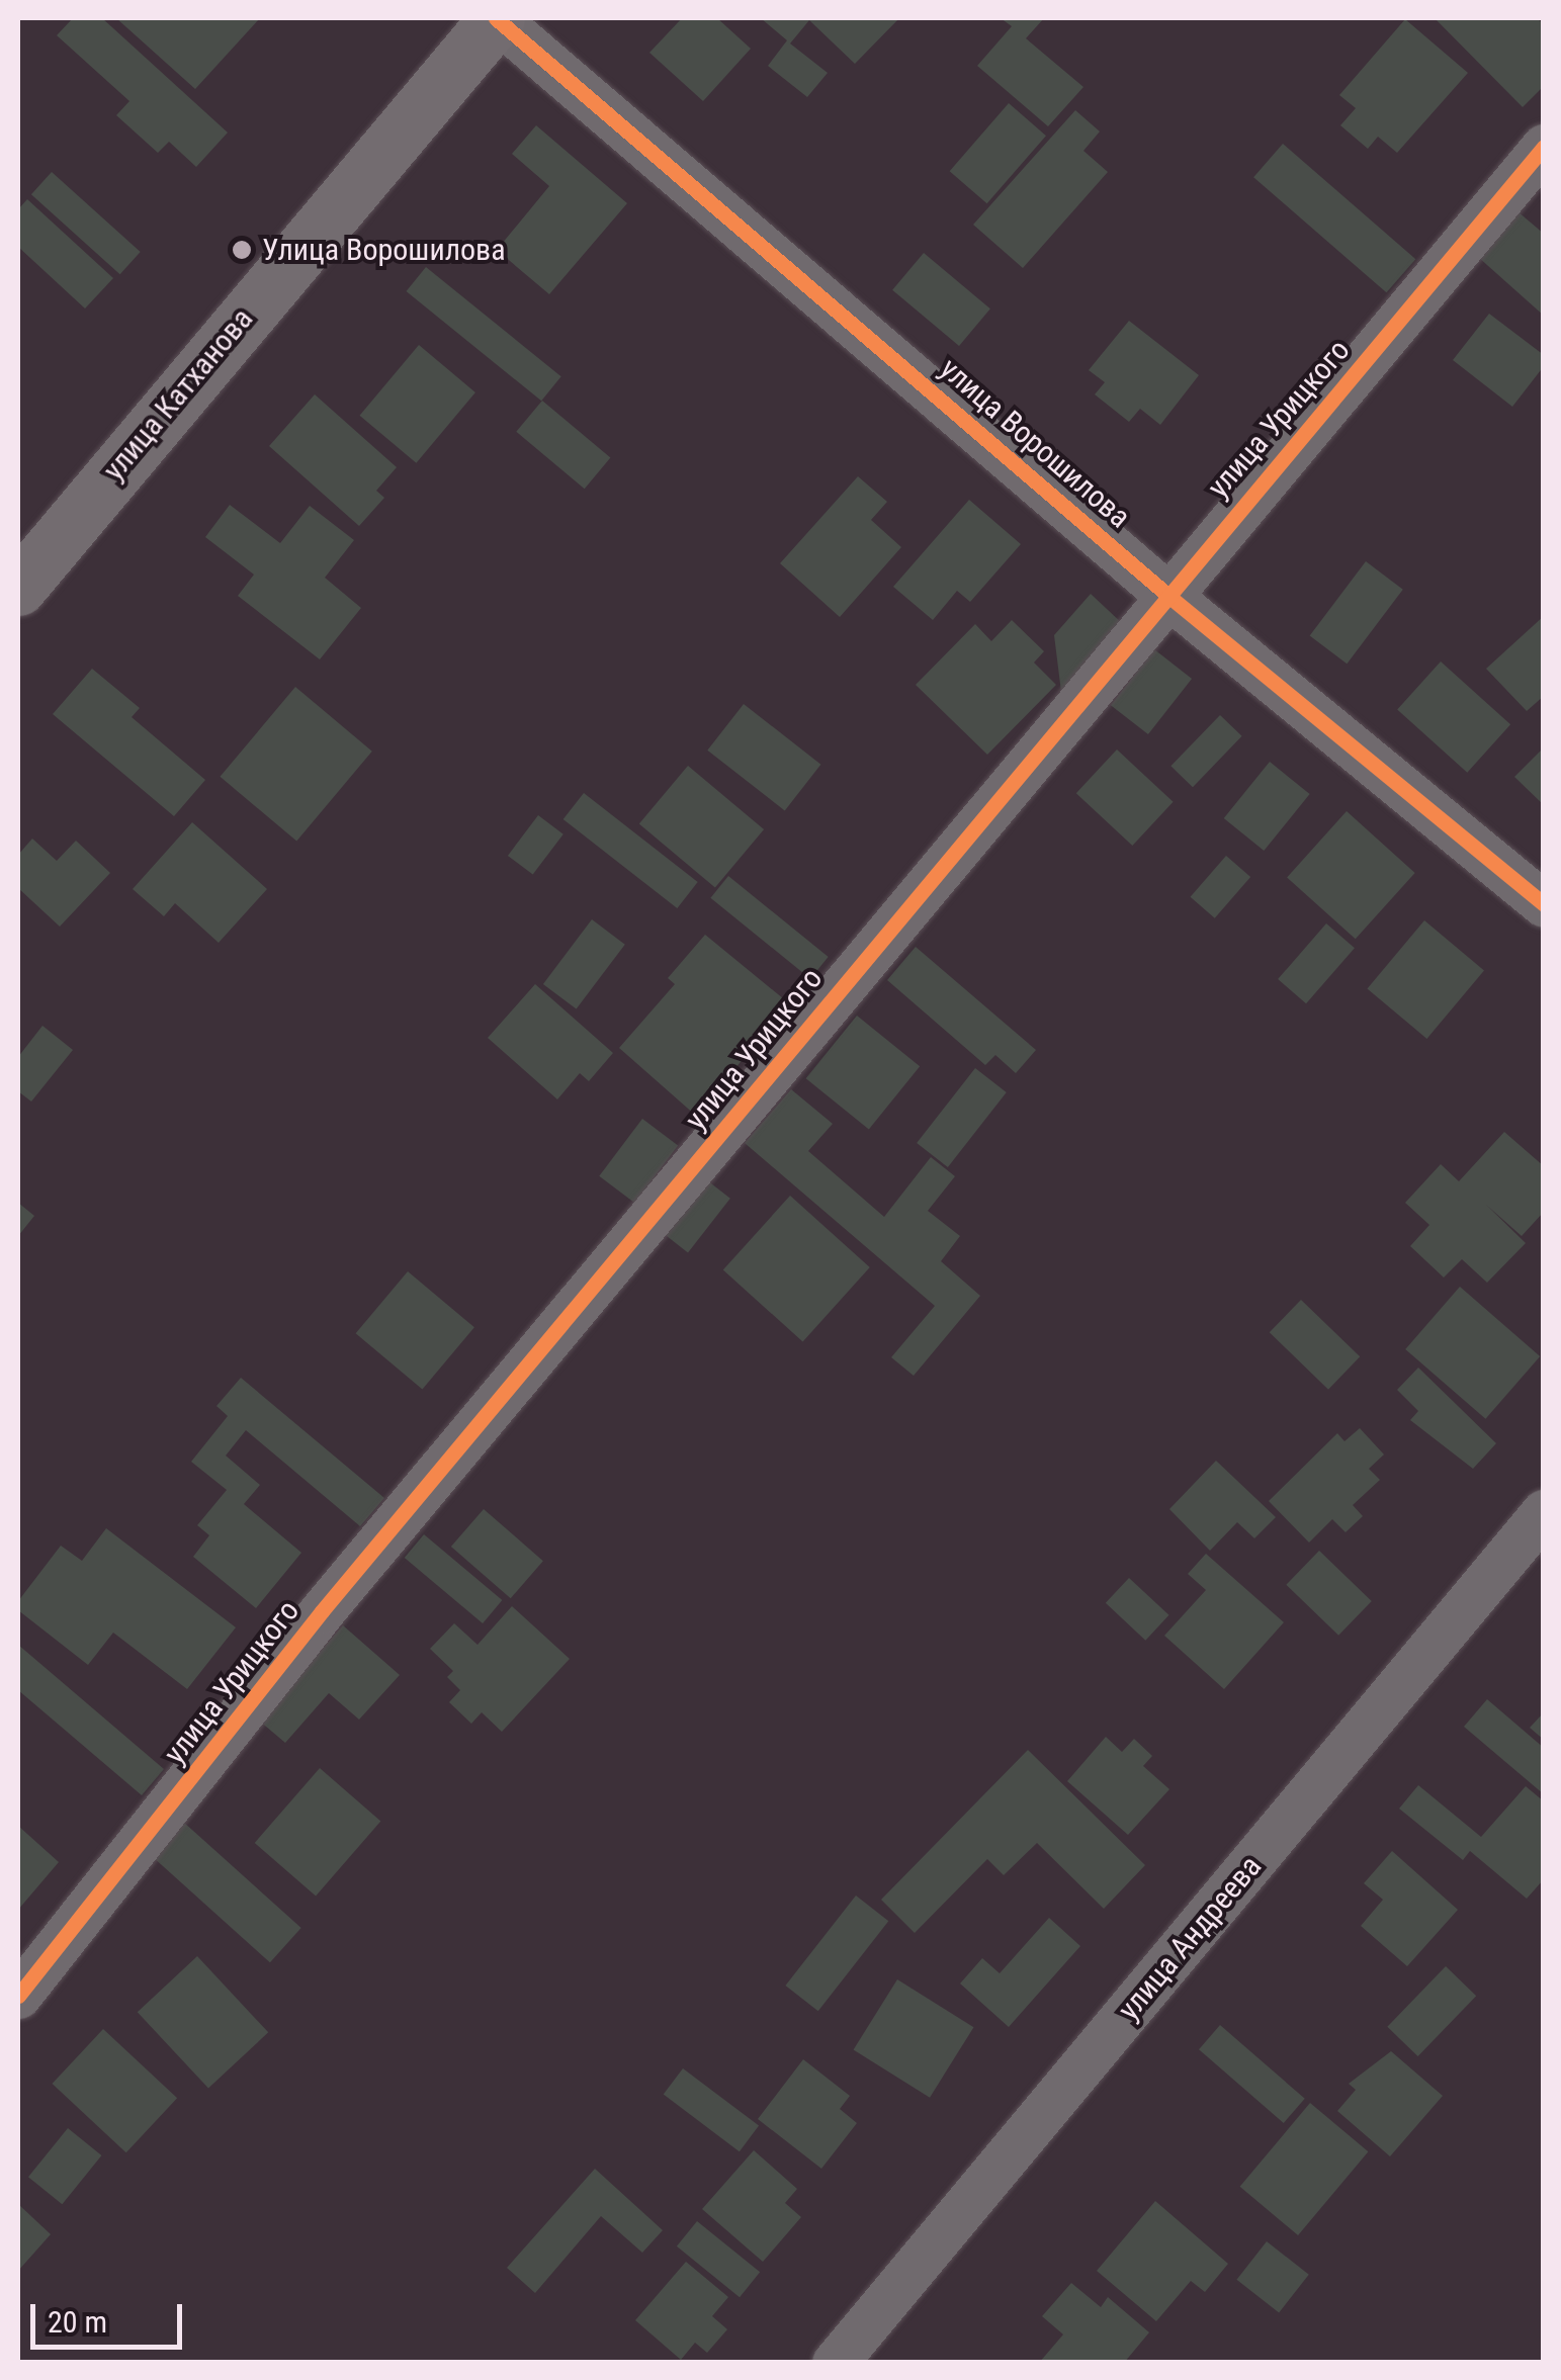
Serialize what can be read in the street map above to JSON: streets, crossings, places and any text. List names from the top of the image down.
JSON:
{
  "streets": {
    "street": [
      "улица Катханова",
      "улица Урицкого",
      "улица Ворошилова",
      "улица Андреева"
    ]
  },
  "crossings": [
    ["улица Катханова", "улица Ворошилова"],
    ["улица Урицкого", "улица Ворошилова"]
  ],
  "places": ["Улица Ворошилова"],
  "scale_bar": "20 m"
}
